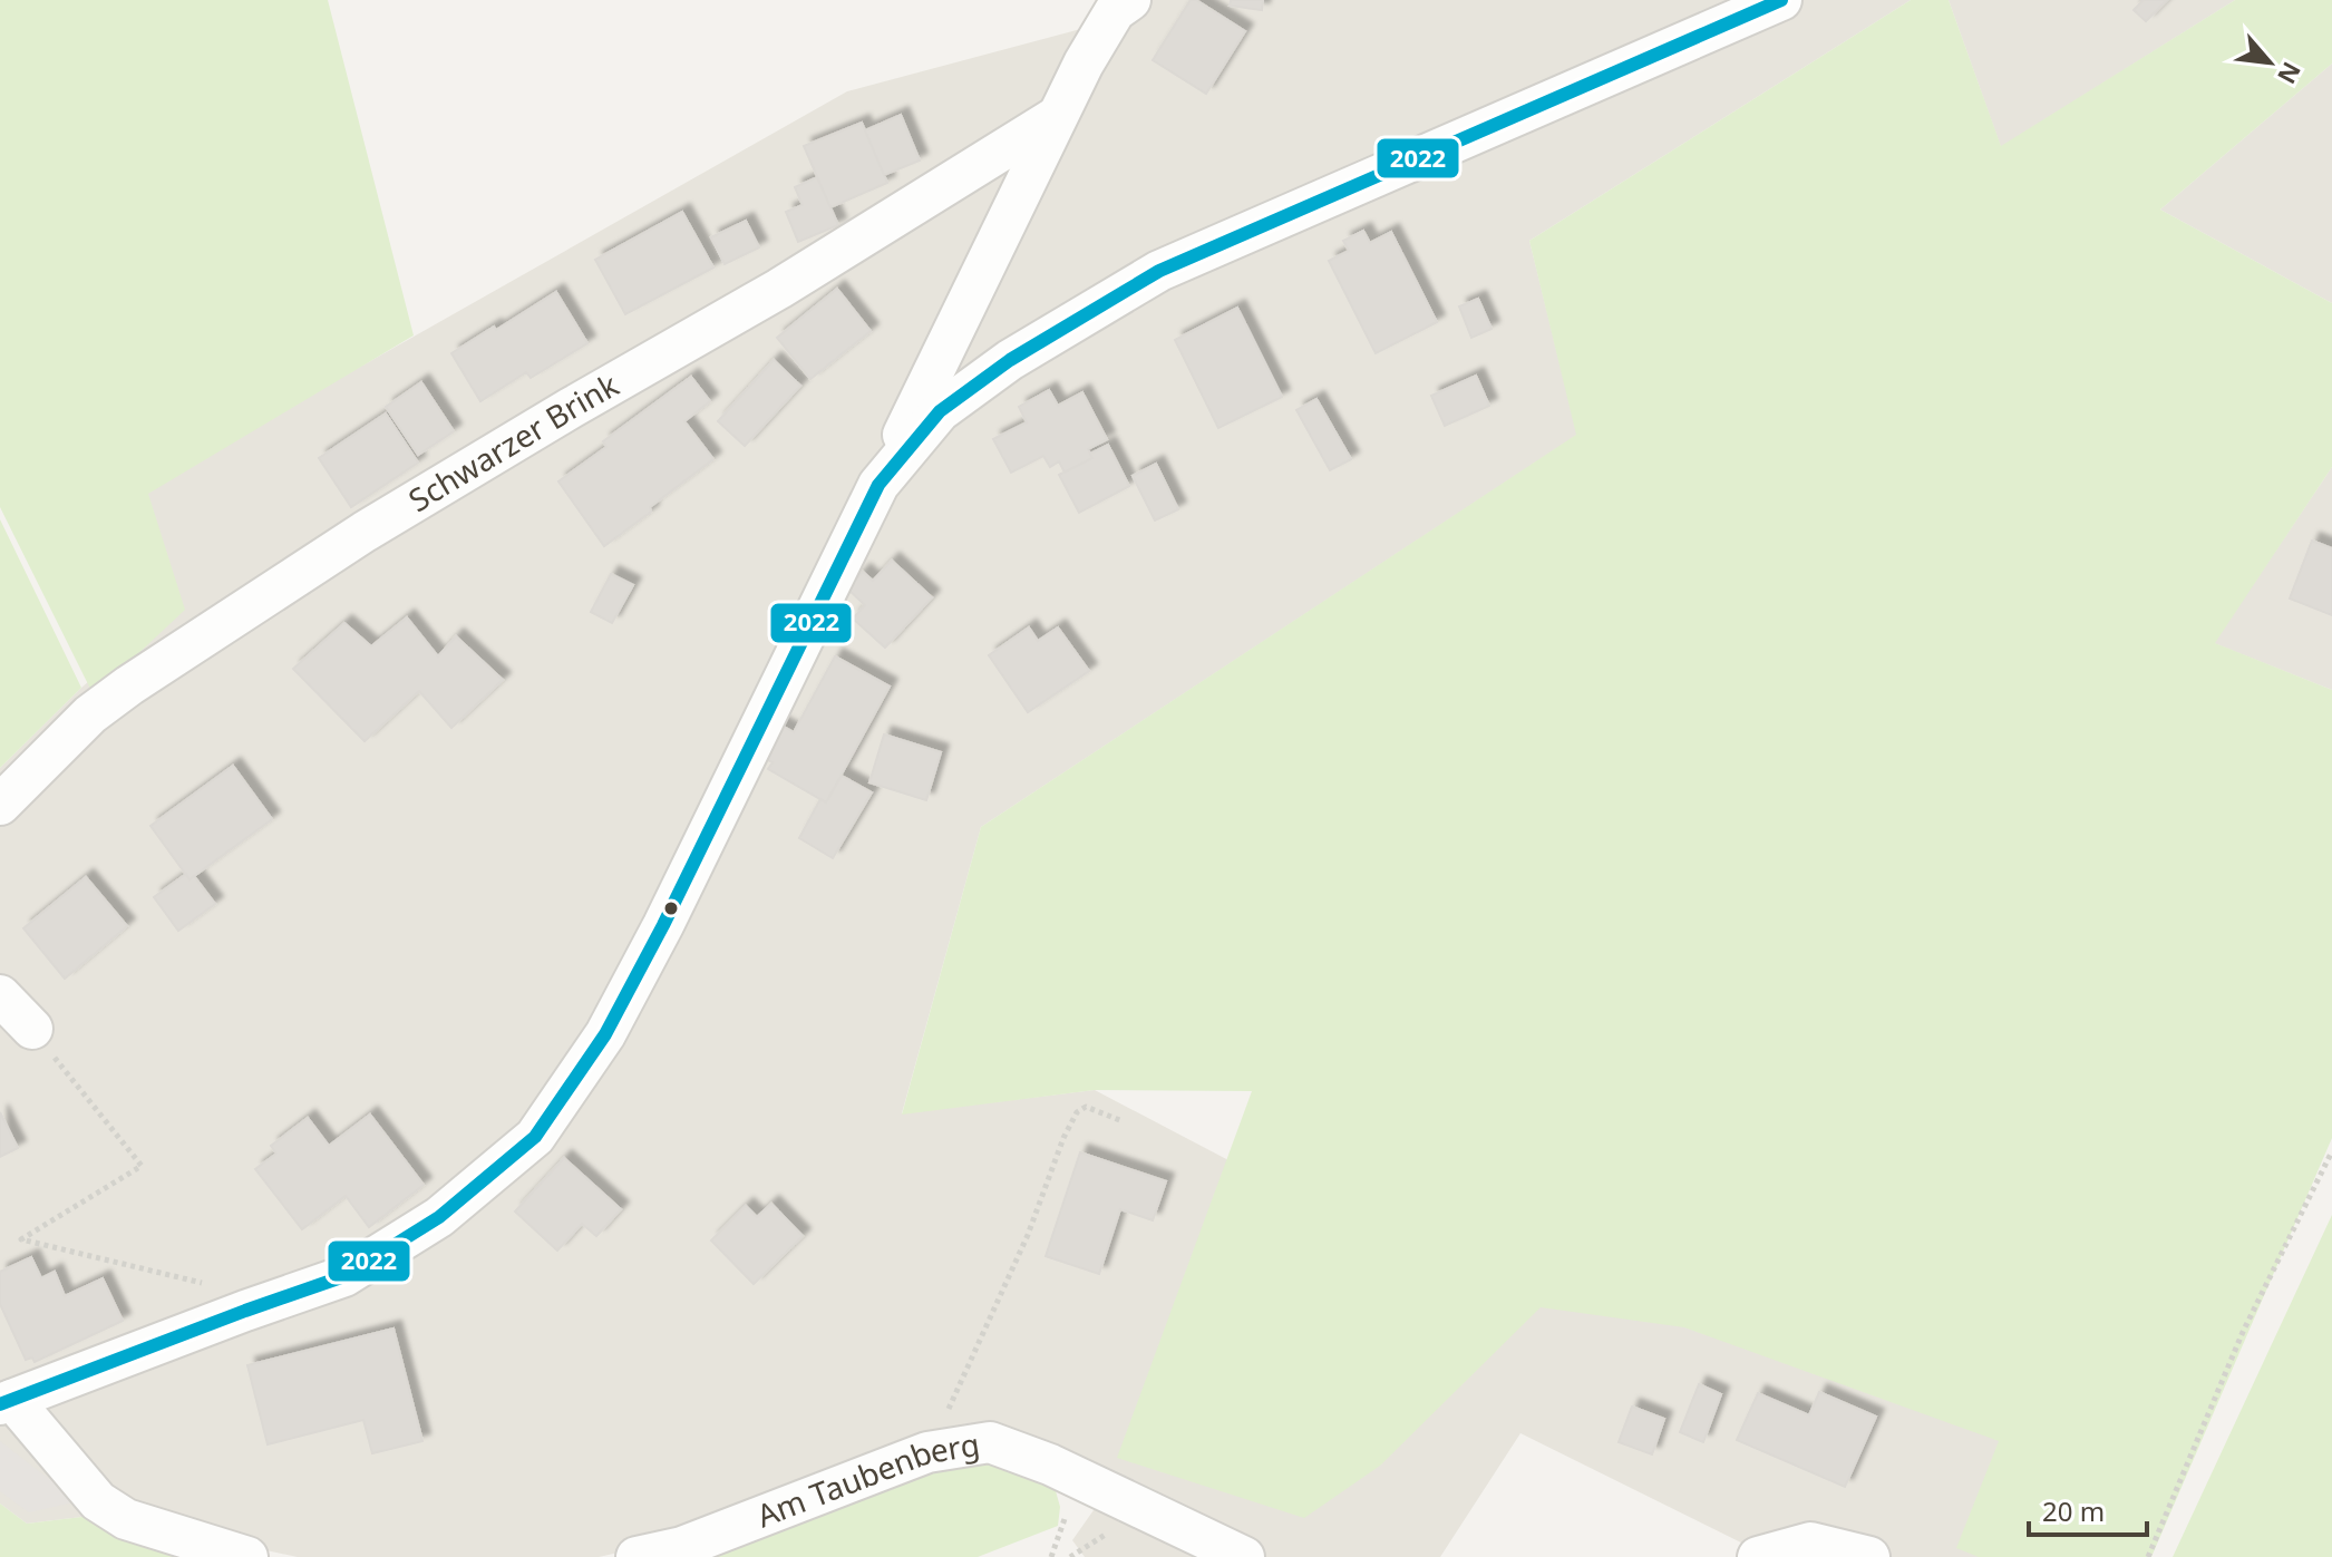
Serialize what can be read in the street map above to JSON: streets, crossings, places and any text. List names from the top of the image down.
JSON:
{
  "streets": {
    "street": ["Schwarzer Brink", "Am Taubenberg"]
  },
  "lines": ["transit line 2022"],
  "scale_bar": "20 m",
  "north": "bottom right"
}
